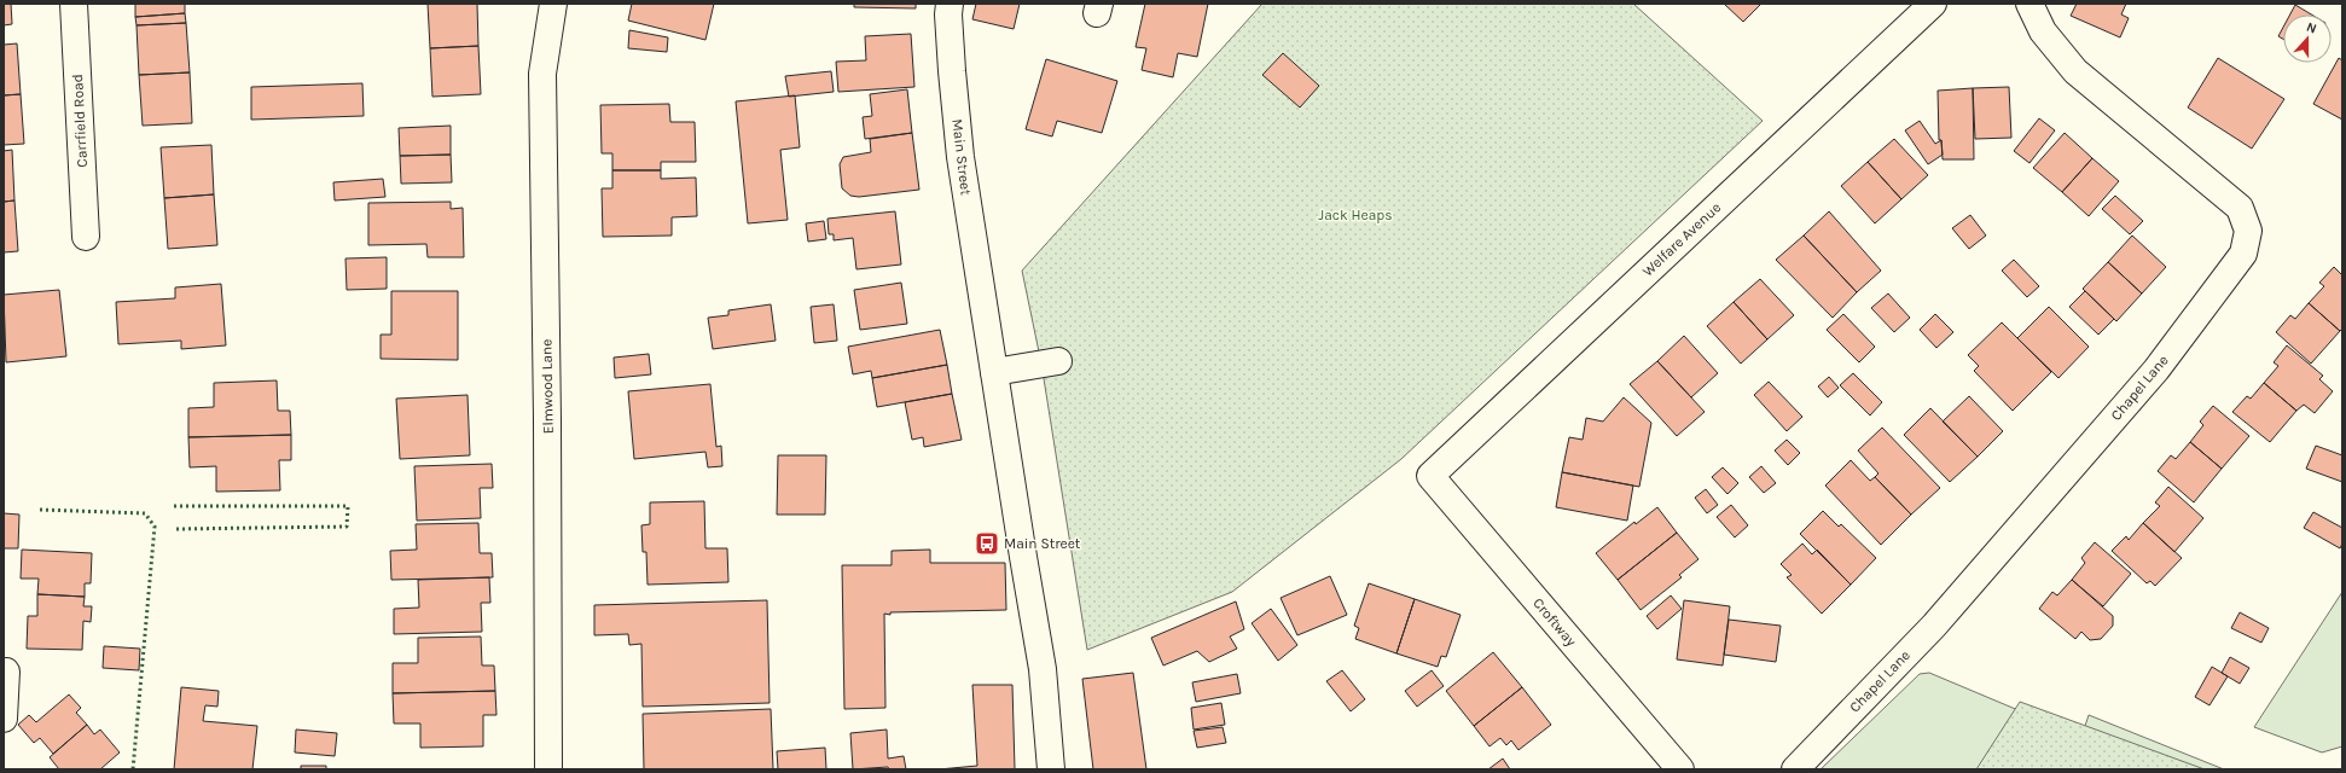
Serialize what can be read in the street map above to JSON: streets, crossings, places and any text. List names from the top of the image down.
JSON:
{
  "streets": {
    "street": [
      "Carrfield Road",
      "Main Street",
      "Welfare Avenue",
      "Elmwood Lane",
      "Chapel Lane",
      "Croftway"
    ]
  },
  "crossings": [
    ["Welfare Avenue", "Croftway"]
  ],
  "parks": ["Jack Heaps"],
  "places": {
    "bus stop": ["Main Street"]
  },
  "north": "top"
}
